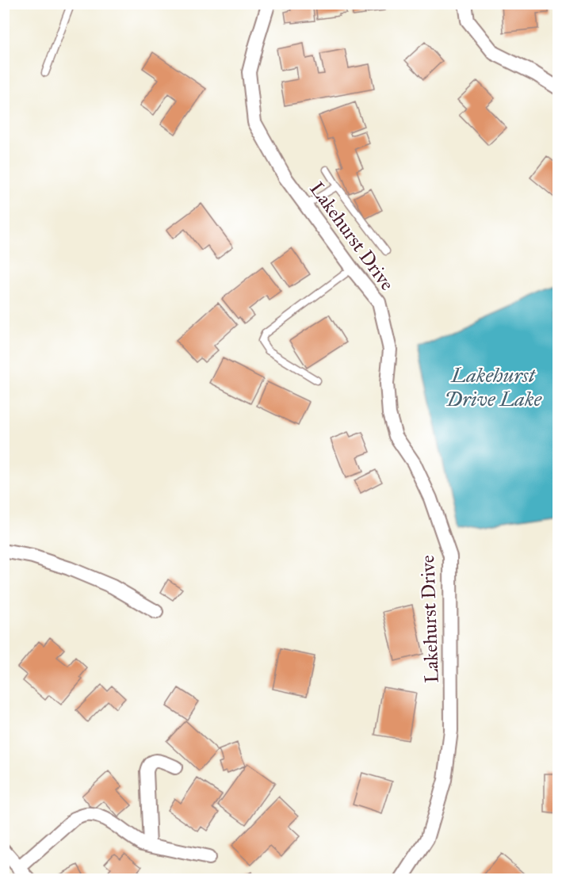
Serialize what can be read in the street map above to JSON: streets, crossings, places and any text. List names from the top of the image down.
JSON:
{
  "streets": {
    "street": ["Lakehurst Drive"]
  },
  "water": ["Lakehurst Drive Lake"]
}
